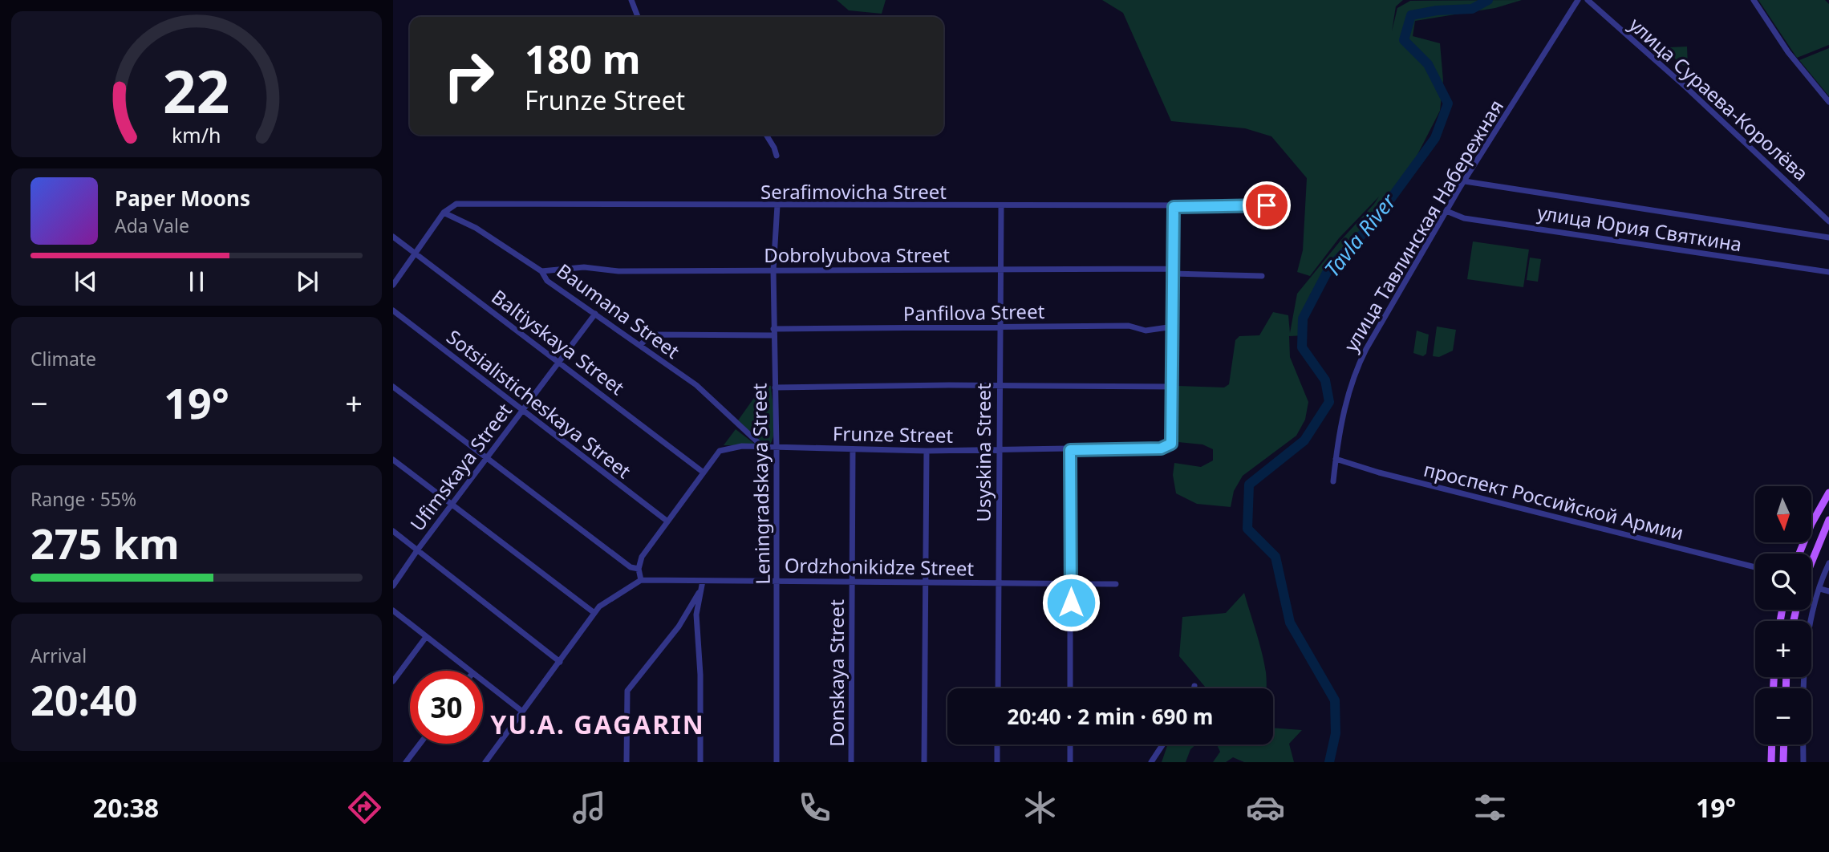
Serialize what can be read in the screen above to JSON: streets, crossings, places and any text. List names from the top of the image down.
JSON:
{
  "streets": {
    "street": [
      "улица Сураева-Королёва",
      "Serafimovicha Street",
      "улица Тавлинская Набережная",
      "улица Юрия Святкина",
      "Dobrolyubova Street",
      "Baumana Street",
      "Panfilova Street",
      "Baltiyskaya Street",
      "Sotsialisticheskaya Street",
      "Frunze Street",
      "Usyskina Street",
      "Ufimskaya Street",
      "Leningradskaya Street",
      "проспект Российской Армии",
      "Ordzhonikidze Street",
      "Donskaya Street"
    ]
  },
  "crossings": [
    ["Serafimovicha Street", "Baumana Street"],
    ["Serafimovicha Street", "Usyskina Street"],
    ["Serafimovicha Street", "Leningradskaya Street"],
    ["улица Тавлинская Набережная", "улица Юрия Святкина"],
    ["улица Тавлинская Набережная", "проспект Российской Армии"],
    ["Dobrolyubova Street", "Baumana Street"],
    ["Dobrolyubova Street", "Usyskina Street"],
    ["Dobrolyubova Street", "Leningradskaya Street"],
    ["Baumana Street", "Panfilova Street"],
    ["Baumana Street", "Frunze Street"],
    ["Baumana Street", "Ufimskaya Street"],
    ["Panfilova Street", "Usyskina Street"],
    ["Panfilova Street", "Leningradskaya Street"],
    ["Baltiyskaya Street", "Frunze Street"],
    ["Baltiyskaya Street", "Ufimskaya Street"],
    ["Sotsialisticheskaya Street", "Ufimskaya Street"],
    ["Frunze Street", "Usyskina Street"],
    ["Frunze Street", "Leningradskaya Street"],
    ["Frunze Street", "Donskaya Street"],
    ["Usyskina Street", "Ordzhonikidze Street"],
    ["Leningradskaya Street", "Ordzhonikidze Street"],
    ["Ordzhonikidze Street", "Donskaya Street"]
  ],
  "districts": ["YU.A. GAGARIN"],
  "water": ["Tavla River"],
  "north": "bottom",
  "page": {
    "turn": ["180 m", "Frunze Street"],
    "song": ["Paper Moons", "Ada Vale"],
    "tile": [
      "Climate",
      ["Range · 55%", "275 km"],
      ["Arrival", "20:40"]
    ],
    "heat": ["−", "19°", "+"],
    "map_buttons": ["+", "−"],
    "limit": "30",
    "trip": "20:40 · 2 min · 690 m",
    "tabs": ["20:38", "19°"],
    "gauge": ["22", "km/h"]
  }
}
